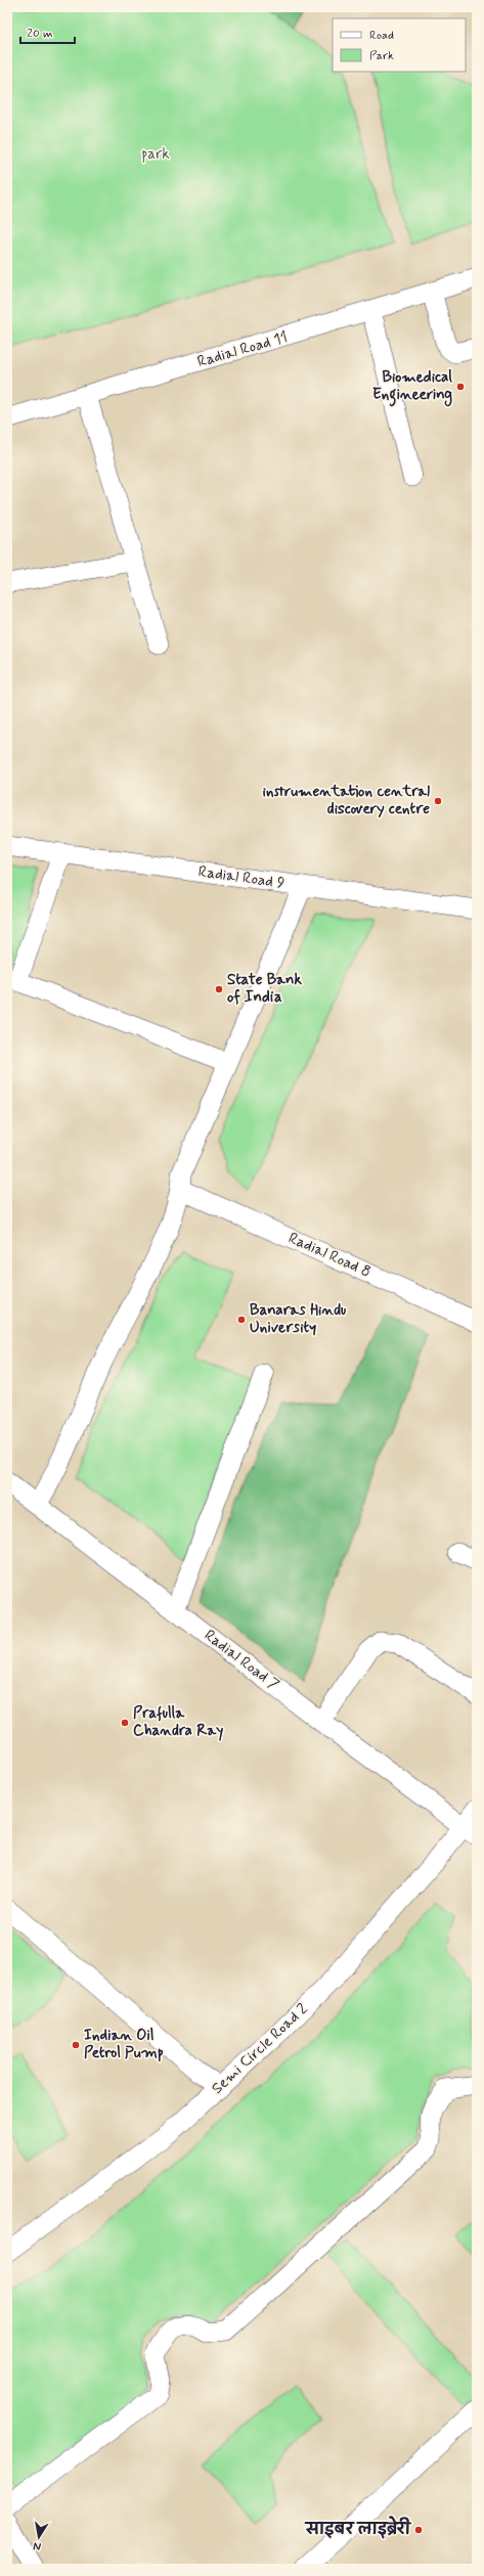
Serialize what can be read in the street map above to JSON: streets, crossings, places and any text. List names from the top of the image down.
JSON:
{
  "streets": {
    "lane": [
      "Radial Road 11",
      "Radial Road 9",
      "Radial Road 8",
      "Radial Road 7",
      "Semi Circle Road 2"
    ]
  },
  "crossings": [
    ["Radial Road 7", "Semi Circle Road 2"]
  ],
  "parks": ["park"],
  "places": [
    "Biomedical Engineering",
    "instrumentation central discovery centre",
    "State Bank of India",
    "Banaras Hindu University",
    "Prafulla Chandra Ray",
    "Indian Oil Petrol Pump",
    "साइबर लाइब्रेरी"
  ],
  "legend": ["Road", "Park"],
  "scale_bar": "20 m",
  "north": "bottom"
}
